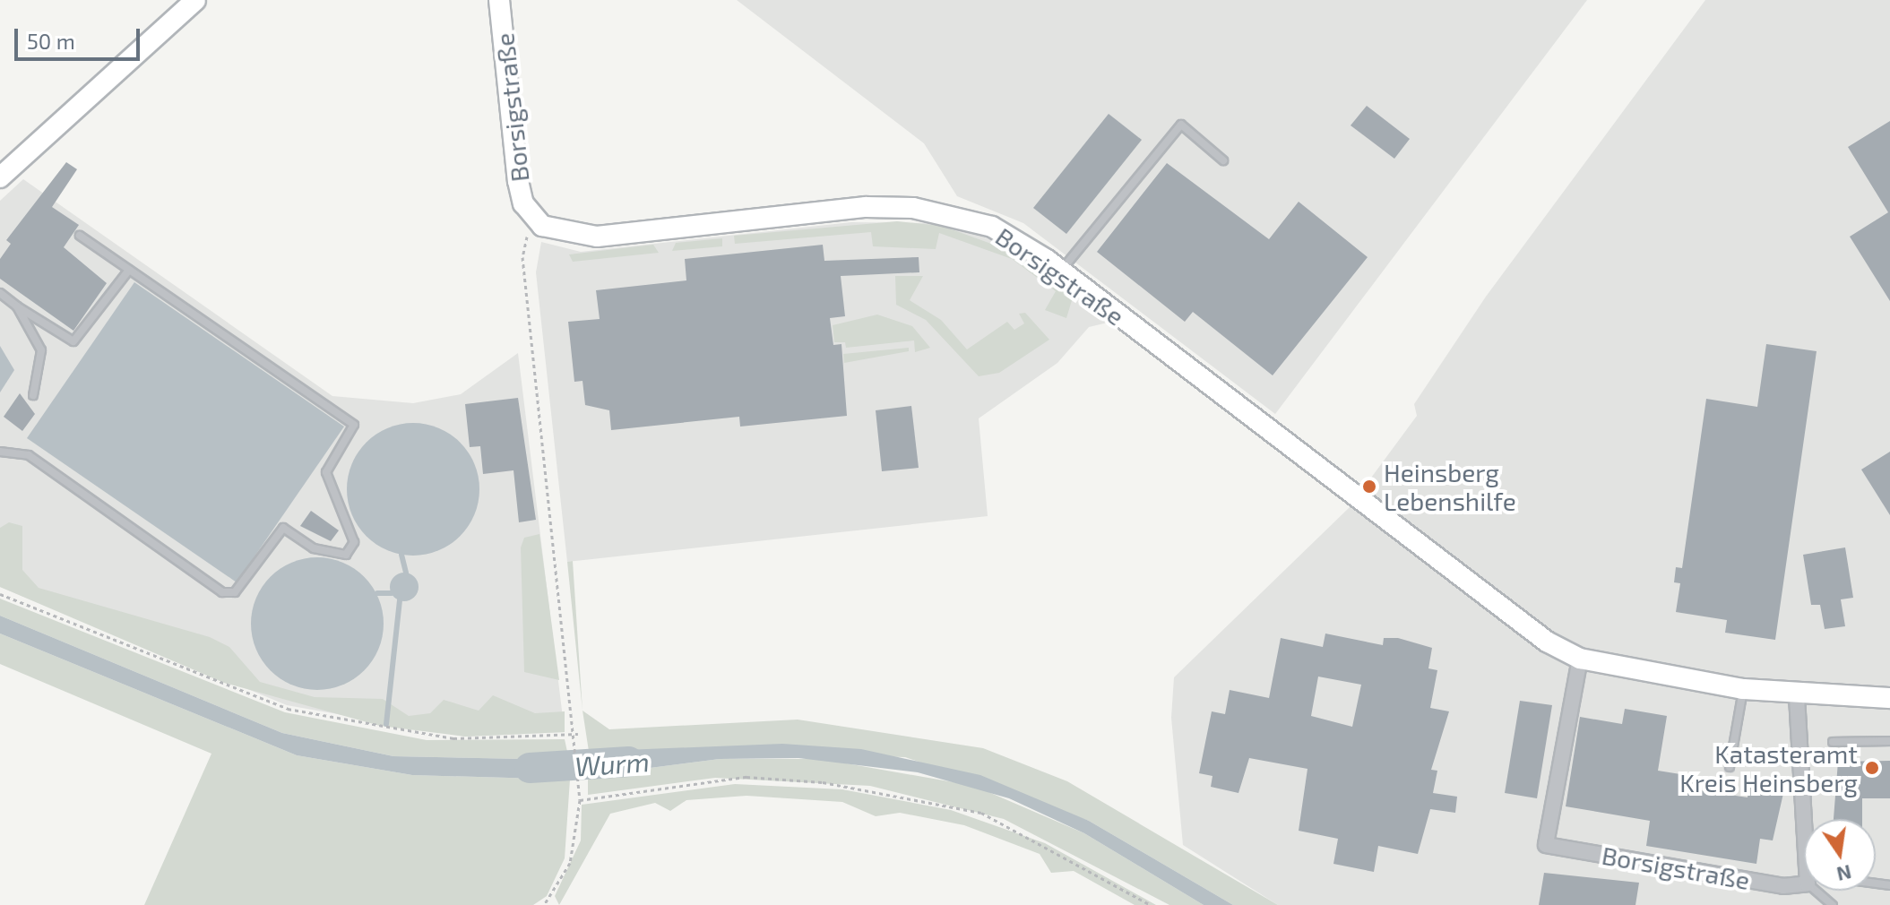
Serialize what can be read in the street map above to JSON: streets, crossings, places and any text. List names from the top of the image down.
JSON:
{
  "streets": {
    "street": ["Borsigstraße"]
  },
  "water": ["Wurm"],
  "places": ["Heinsberg Lebenshilfe", "Katasteramt Kreis Heinsberg"],
  "scale_bar": "50 m",
  "north": "bottom"
}
